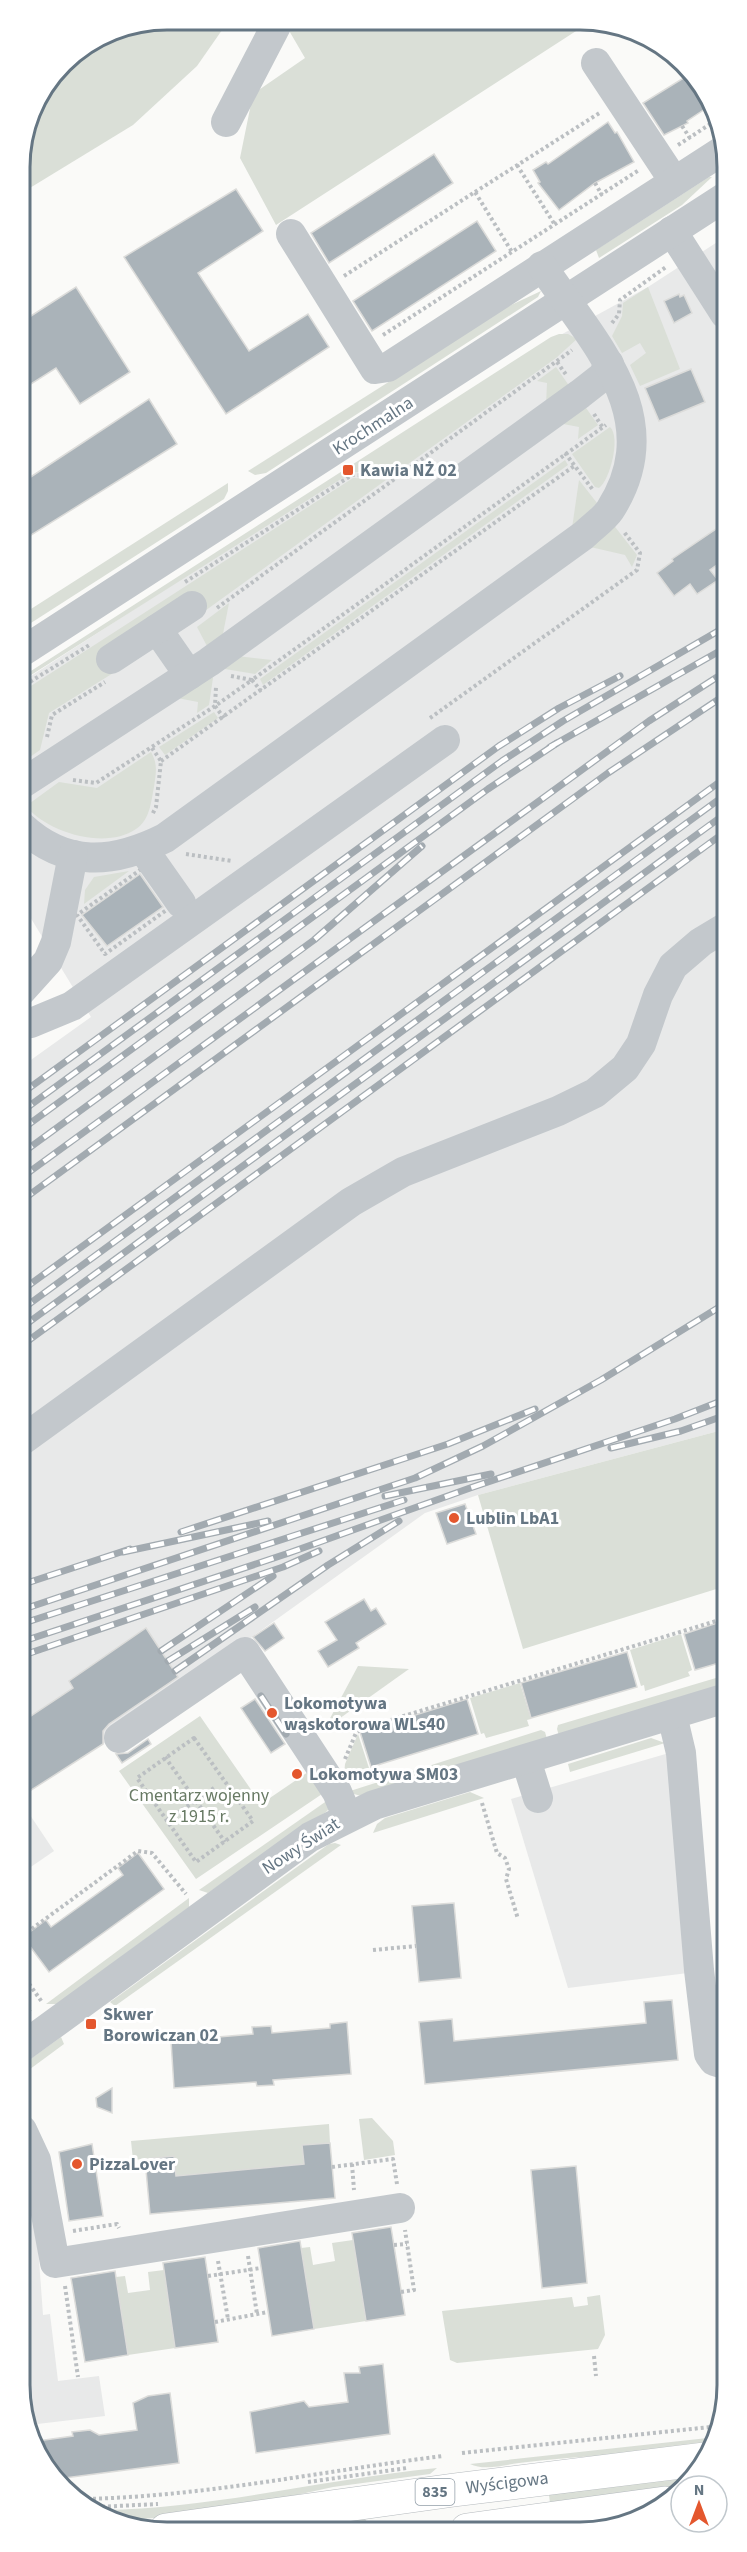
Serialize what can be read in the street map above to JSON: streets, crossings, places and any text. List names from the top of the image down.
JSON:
{
  "streets": {
    "main road": ["Wyścigowa", "835"],
    "street": ["Krochmalna", "Nowy Świat"]
  },
  "parks": ["Cmentarz wojenny z 1915 r."],
  "places": {
    "transit": ["Kawia NŻ 02", "Skwer Borowiczan 02"],
    "other": [
      "Lublin LbA1",
      "Lokomotywa wąskotorowa WLs40",
      "Lokomotywa SM03",
      "PizzaLover"
    ]
  },
  "north": "top"
}
